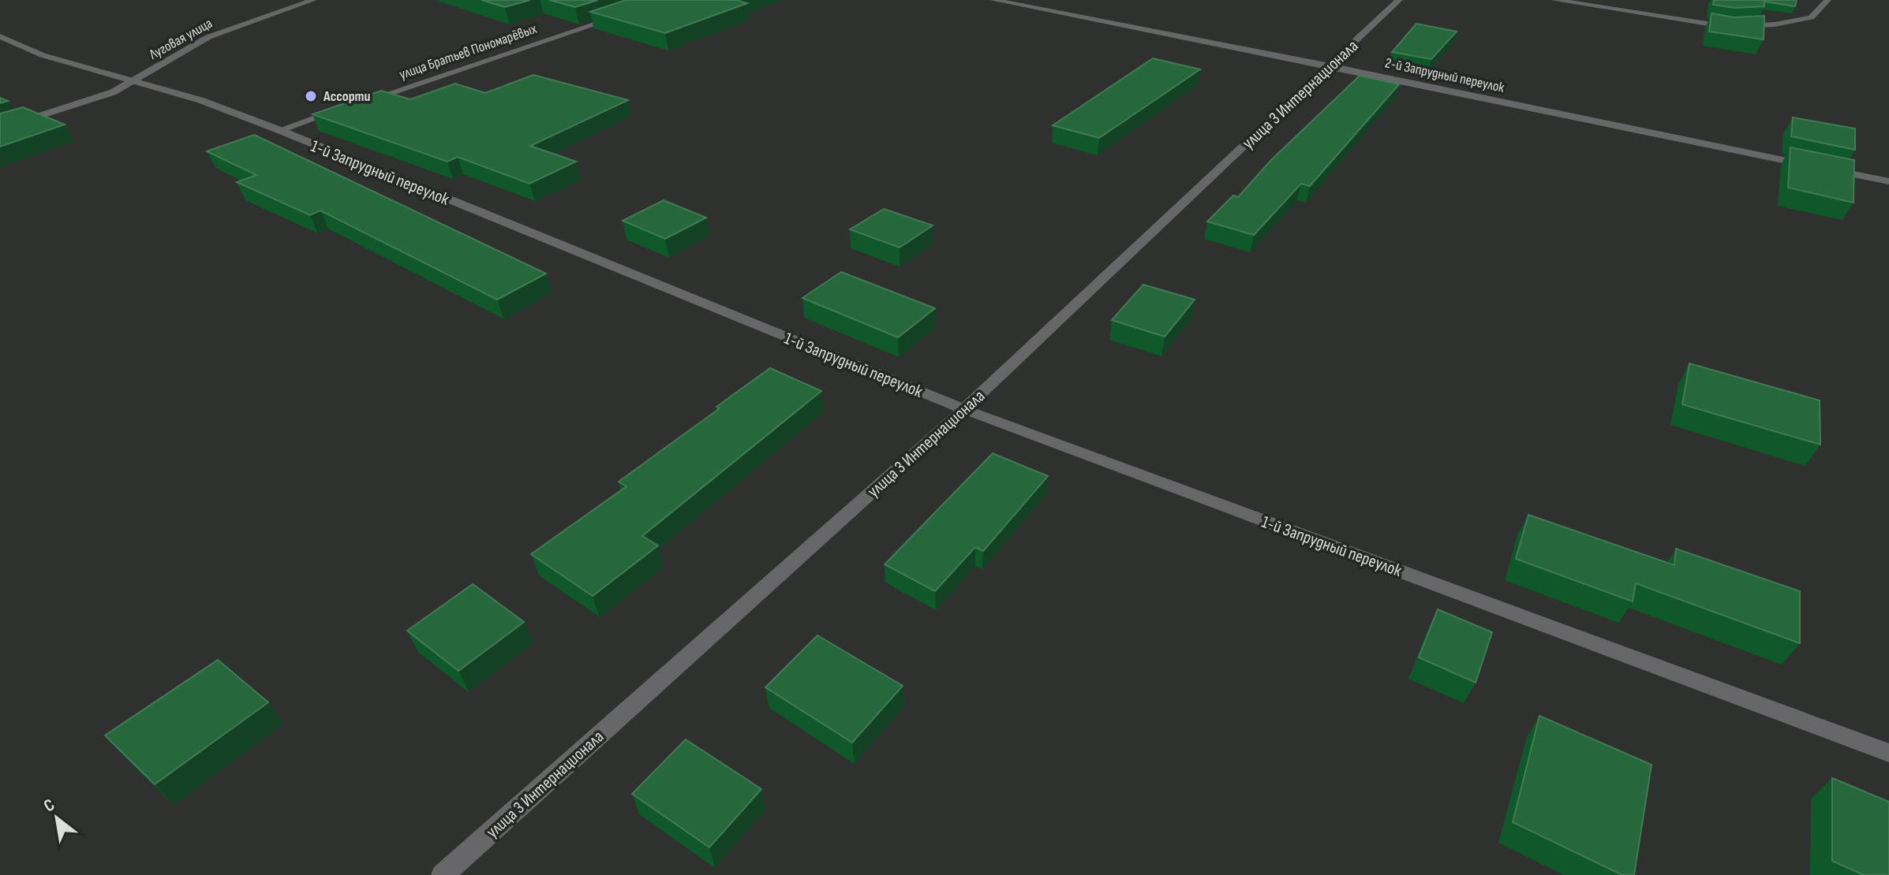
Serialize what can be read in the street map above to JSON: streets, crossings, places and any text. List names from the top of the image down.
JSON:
{
  "streets": {
    "street": [
      "Луговая улица",
      "улица Братьев Пономарёвых",
      "2-й Запрудный переулок",
      "улица 3 Интернационала",
      "1-й Запрудный переулок"
    ]
  },
  "crossings": [
    ["Луговая улица", "1-й Запрудный переулок"],
    ["2-й Запрудный переулок", "улица 3 Интернационала"],
    ["улица 3 Интернационала", "1-й Запрудный переулок"]
  ],
  "places": ["Ассорти"],
  "north": "top left"
}
